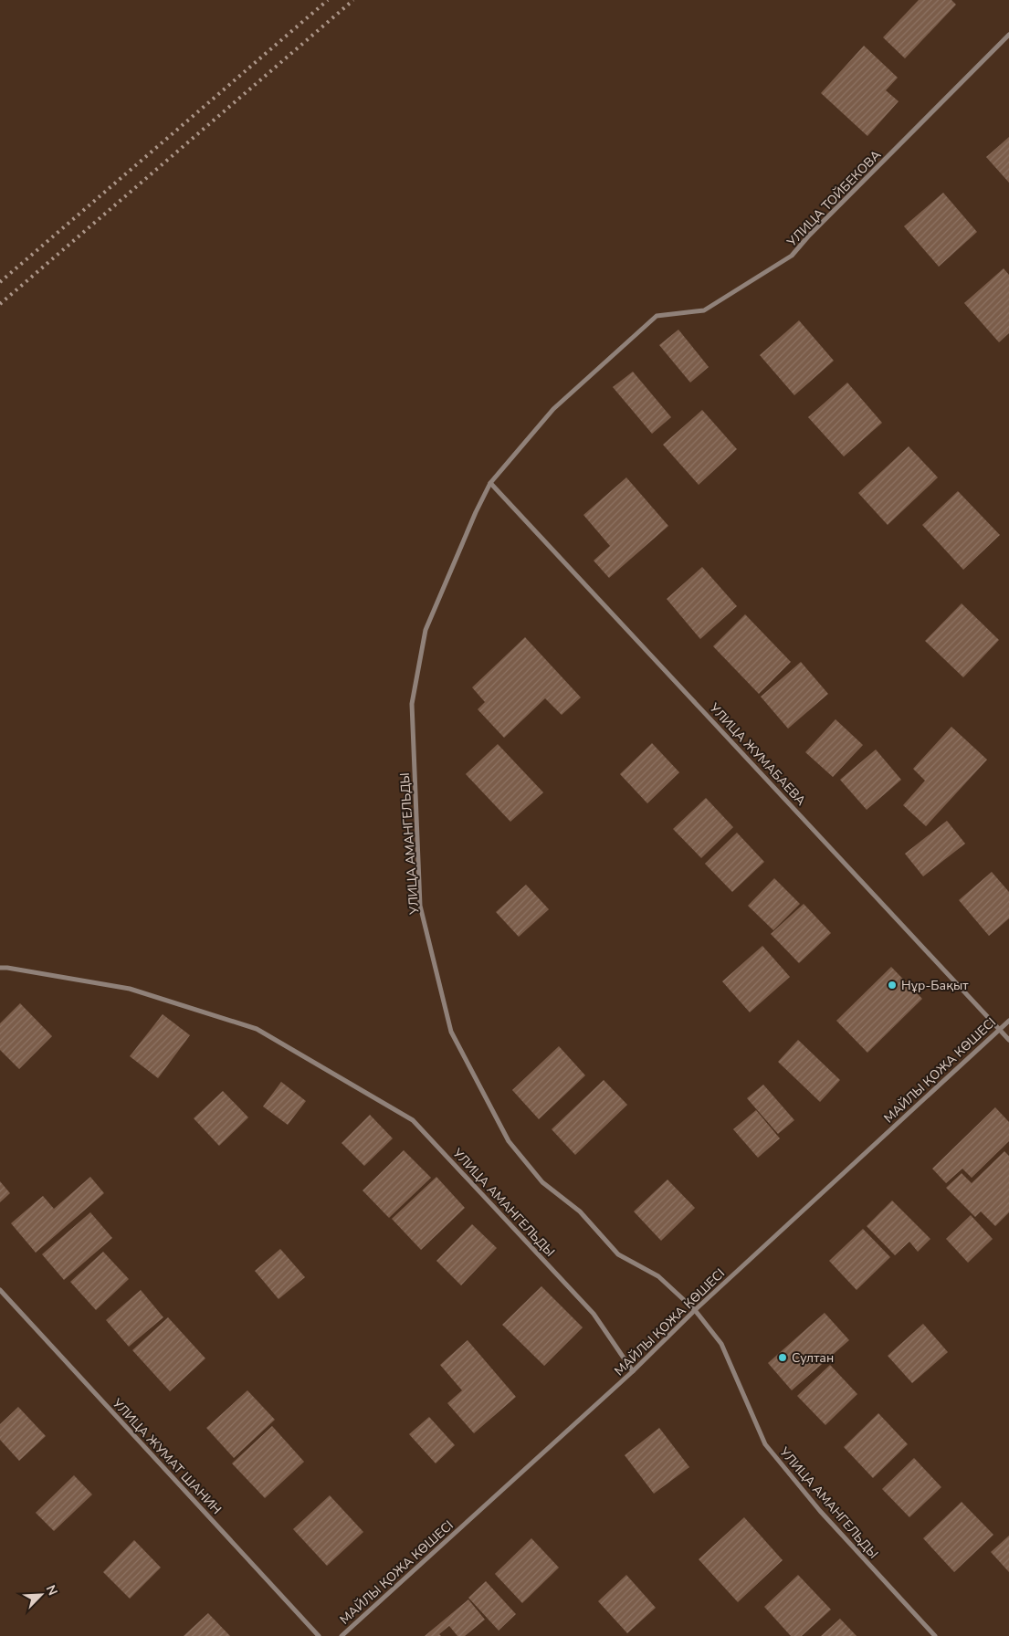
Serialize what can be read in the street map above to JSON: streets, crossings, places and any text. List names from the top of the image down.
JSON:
{
  "streets": {
    "street": [
      "УЛИЦА ТОЙБЕКОВА",
      "УЛИЦА ЖУМАБАЕВА",
      "УЛИЦА АМАНГЕЛЬДЫ",
      "МАЙЛЫ ҚОЖА КӨШЕСІ",
      "УЛИЦА ЖУМАТ ШАНИН"
    ]
  },
  "crossings": [
    ["УЛИЦА ТОЙБЕКОВА", "УЛИЦА ЖУМАБАЕВА"],
    ["УЛИЦА ТОЙБЕКОВА", "УЛИЦА АМАНГЕЛЬДЫ"],
    ["УЛИЦА ЖУМАБАЕВА", "УЛИЦА АМАНГЕЛЬДЫ"],
    ["УЛИЦА ЖУМАБАЕВА", "МАЙЛЫ ҚОЖА КӨШЕСІ"],
    ["УЛИЦА АМАНГЕЛЬДЫ", "МАЙЛЫ ҚОЖА КӨШЕСІ"]
  ],
  "places": ["Нұр-Бақыт", "Султан"],
  "north": "top right"
}
